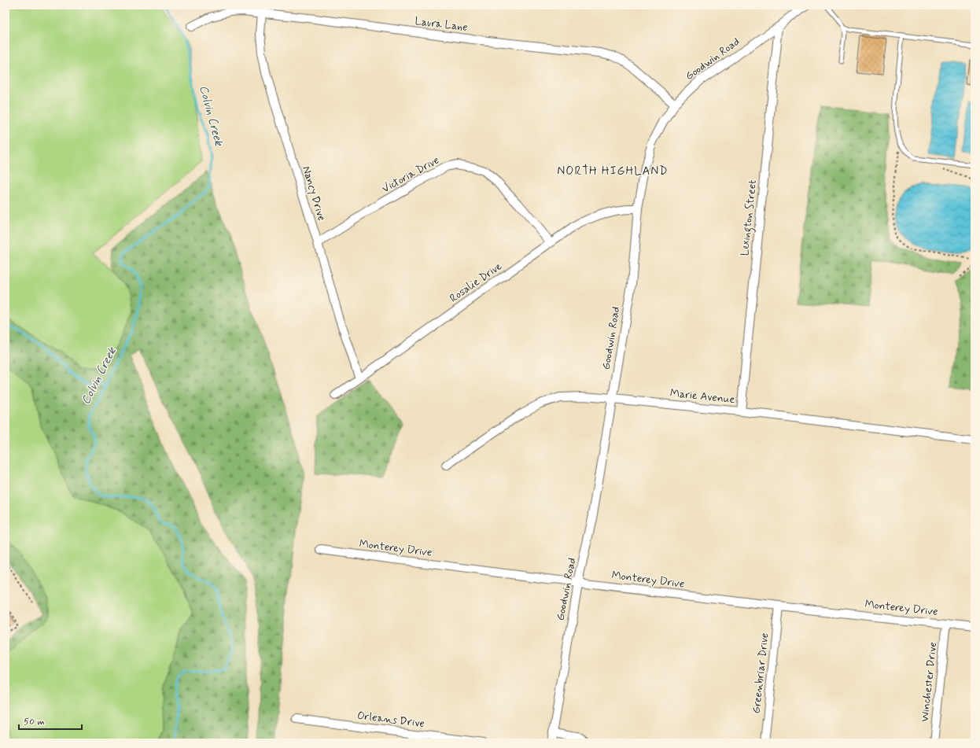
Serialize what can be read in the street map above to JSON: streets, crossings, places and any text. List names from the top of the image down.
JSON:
{
  "streets": {
    "street": [
      "Laura Lane",
      "Goodwin Road",
      "Victoria Drive",
      "Nancy Drive",
      "Lexington Street",
      "Rosalie Drive",
      "Marie Avenue",
      "Monterey Drive",
      "Greenbriar Drive",
      "Winchester Drive",
      "Orleans Drive"
    ]
  },
  "crossings": [
    ["Laura Lane", "Goodwin Road"],
    ["Laura Lane", "Nancy Drive"],
    ["Goodwin Road", "Lexington Street"],
    ["Goodwin Road", "Rosalie Drive"],
    ["Goodwin Road", "Marie Avenue"],
    ["Goodwin Road", "Monterey Drive"],
    ["Victoria Drive", "Nancy Drive"],
    ["Victoria Drive", "Rosalie Drive"],
    ["Nancy Drive", "Rosalie Drive"],
    ["Lexington Street", "Marie Avenue"],
    ["Monterey Drive", "Greenbriar Drive"],
    ["Monterey Drive", "Winchester Drive"]
  ],
  "districts": ["NORTH HIGHLAND"],
  "water": ["Colvin Creek"],
  "scale_bar": "50 m"
}
